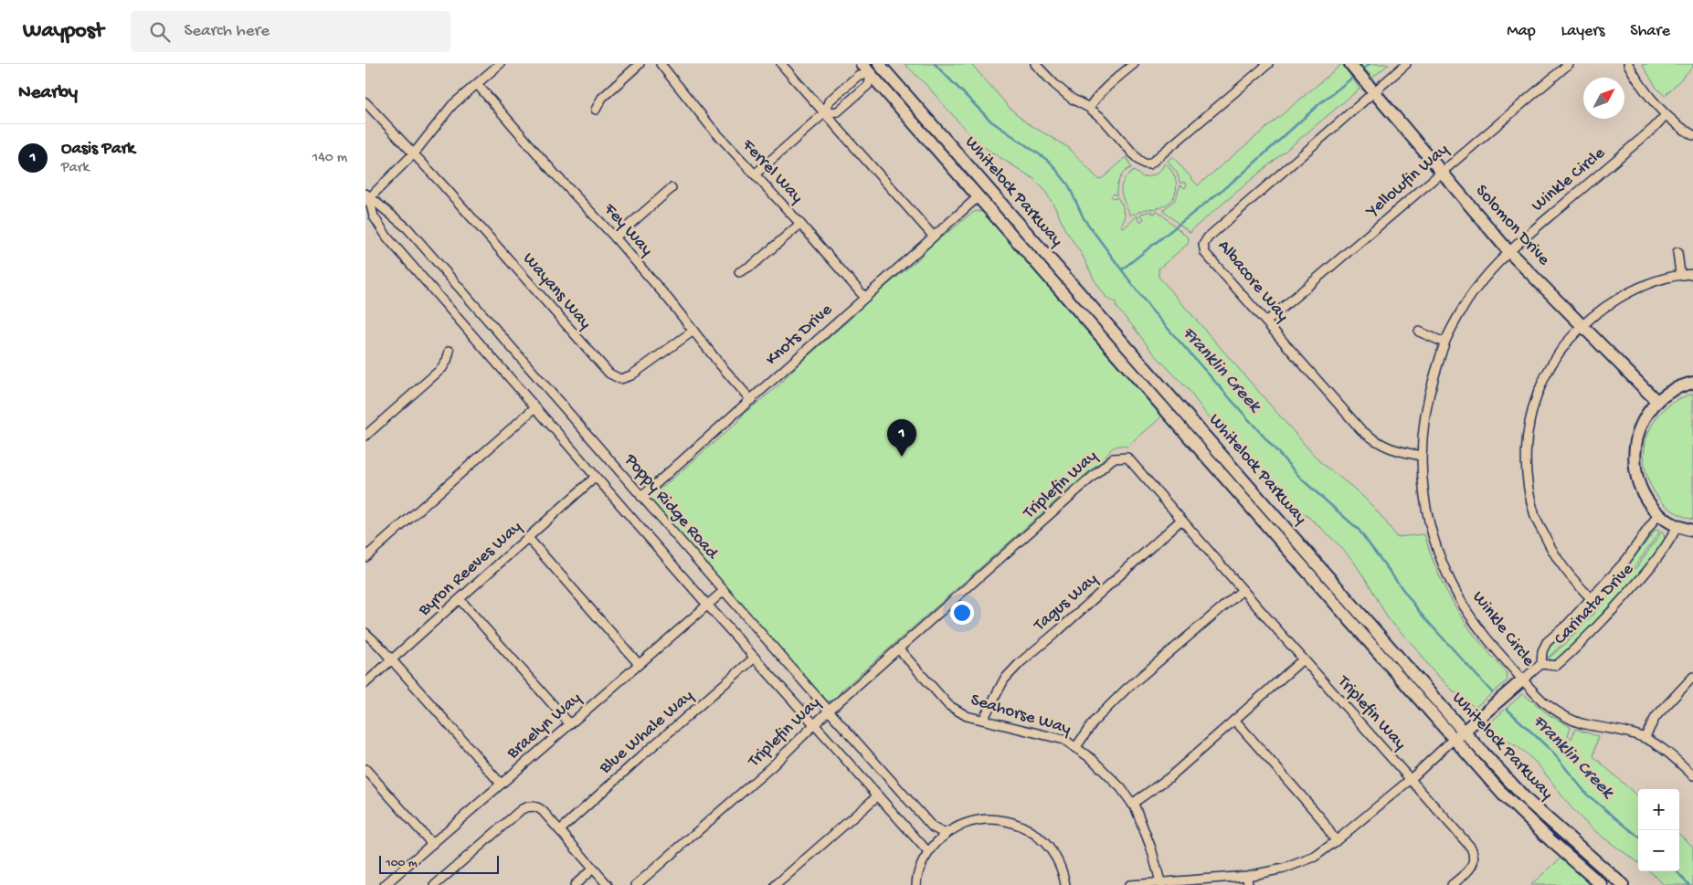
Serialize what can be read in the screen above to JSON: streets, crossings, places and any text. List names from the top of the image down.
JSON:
{
  "streets": {
    "main road": ["Whitelock Parkway", "Solomon Drive"],
    "street": [
      "Ferrel Way",
      "Winkle Circle",
      "Yellowfin Way",
      "Fey Way",
      "Albacore Way",
      "Wayans Way",
      "Knots Drive",
      "Triplefin Way",
      "Poppy Ridge Road",
      "Byron Reeves Way",
      "Tagus Way",
      "Carinata Drive",
      "Seahorse Way",
      "Braelyn Way",
      "Blue Whale Way"
    ]
  },
  "crossings": [
    ["Ferrel Way", "Knots Drive"],
    ["Winkle Circle", "Solomon Drive"],
    ["Winkle Circle", "Albacore Way"],
    ["Yellowfin Way", "Solomon Drive"],
    ["Yellowfin Way", "Albacore Way"],
    ["Whitelock Parkway", "Knots Drive"],
    ["Solomon Drive", "Albacore Way"],
    ["Fey Way", "Wayans Way"],
    ["Fey Way", "Knots Drive"],
    ["Knots Drive", "Poppy Ridge Road"],
    ["Triplefin Way", "Poppy Ridge Road"],
    ["Triplefin Way", "Tagus Way"],
    ["Triplefin Way", "Seahorse Way"],
    ["Poppy Ridge Road", "Braelyn Way"],
    ["Tagus Way", "Seahorse Way"]
  ],
  "water": ["Franklin Creek"],
  "scale_bar": "100 m",
  "north": "top right",
  "page": {
    "header": "Waypost",
    "search": "Search here",
    "nav": ["Map", "Layers", "Share"],
    "heading": "Nearby",
    "list": [
      {
        "mark": "1",
        "name": "Oasis Park",
        "note": "Park",
        "value": "140 m"
      }
    ],
    "pins": "1",
    "map_buttons": ["+", "−"],
    "scale": "100 m"
  }
}
